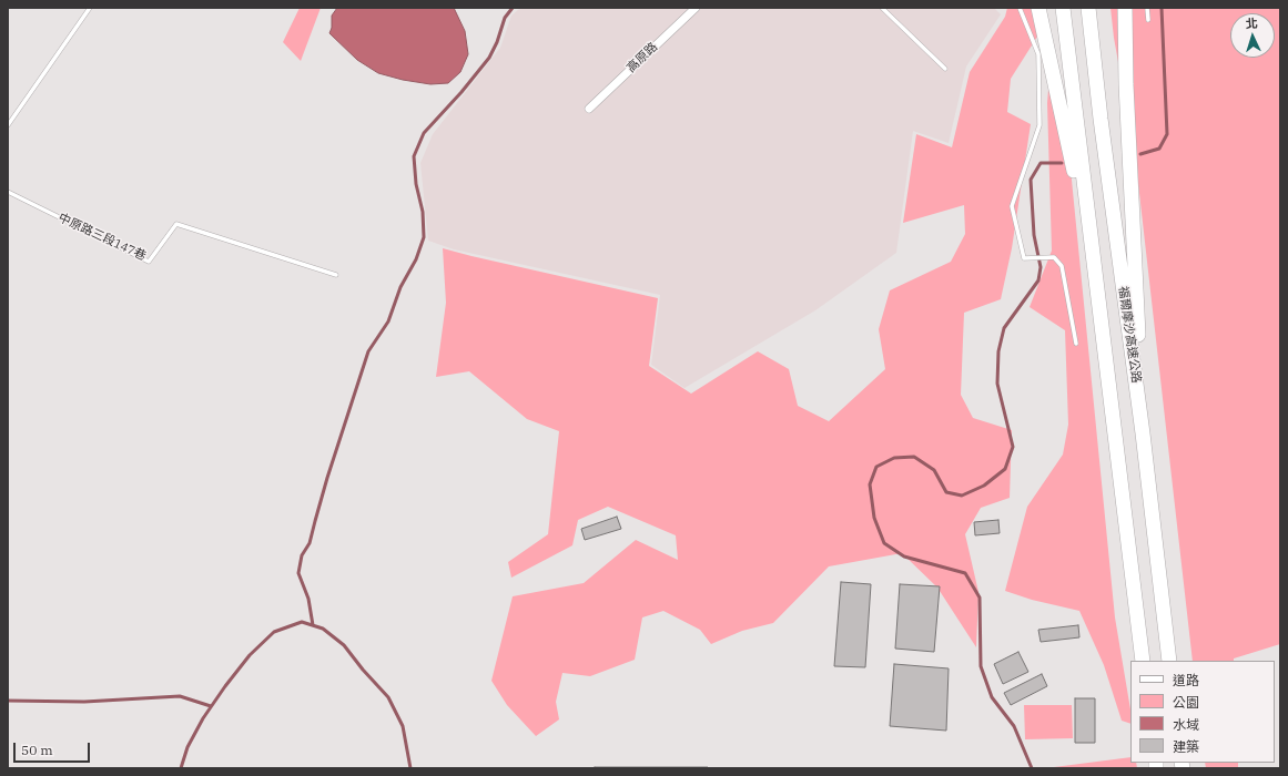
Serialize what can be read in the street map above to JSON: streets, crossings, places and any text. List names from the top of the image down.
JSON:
{
  "streets": {
    "highway": ["福爾摩沙高速公路"],
    "street": ["高原路"],
    "lane": ["中原路三段147巷"]
  },
  "legend": [
    "道路",
    "公園",
    "水域",
    "建築"
  ],
  "scale_bar": "50 m",
  "north": "top"
}
